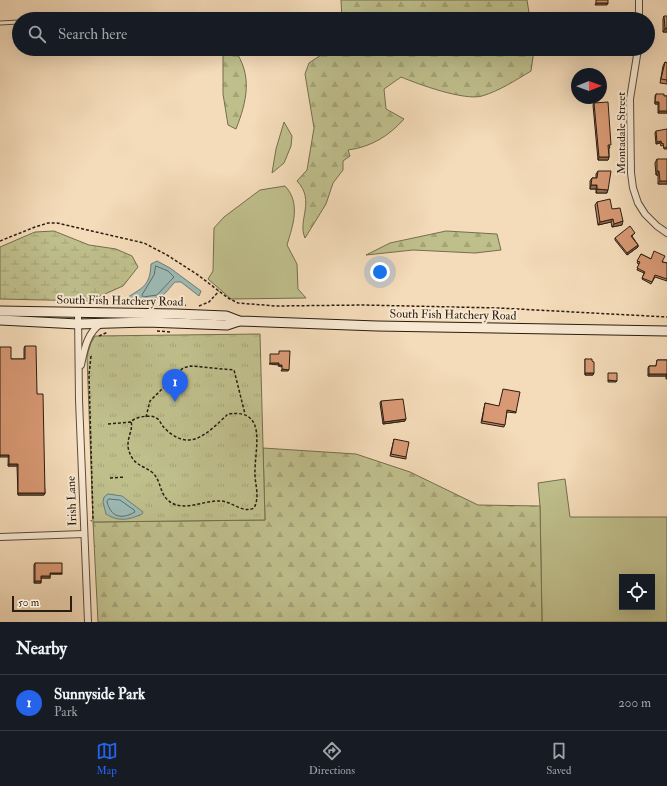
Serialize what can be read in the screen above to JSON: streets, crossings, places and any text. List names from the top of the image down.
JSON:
{
  "streets": {
    "main road": ["South Fish Hatchery Road"],
    "street": ["Montadale Street", "Irish Lane"]
  },
  "crossings": [
    ["South Fish Hatchery Road", "Irish Lane"]
  ],
  "scale_bar": "50 m",
  "north": "right",
  "page": {
    "search": "Search here",
    "pins": "1",
    "scale": "50 m",
    "heading": "Nearby",
    "list": [
      {
        "mark": "1",
        "name": "Sunnyside Park",
        "note": "Park",
        "value": "200 m"
      }
    ],
    "nav": ["Map", "Directions", "Saved"]
  }
}
